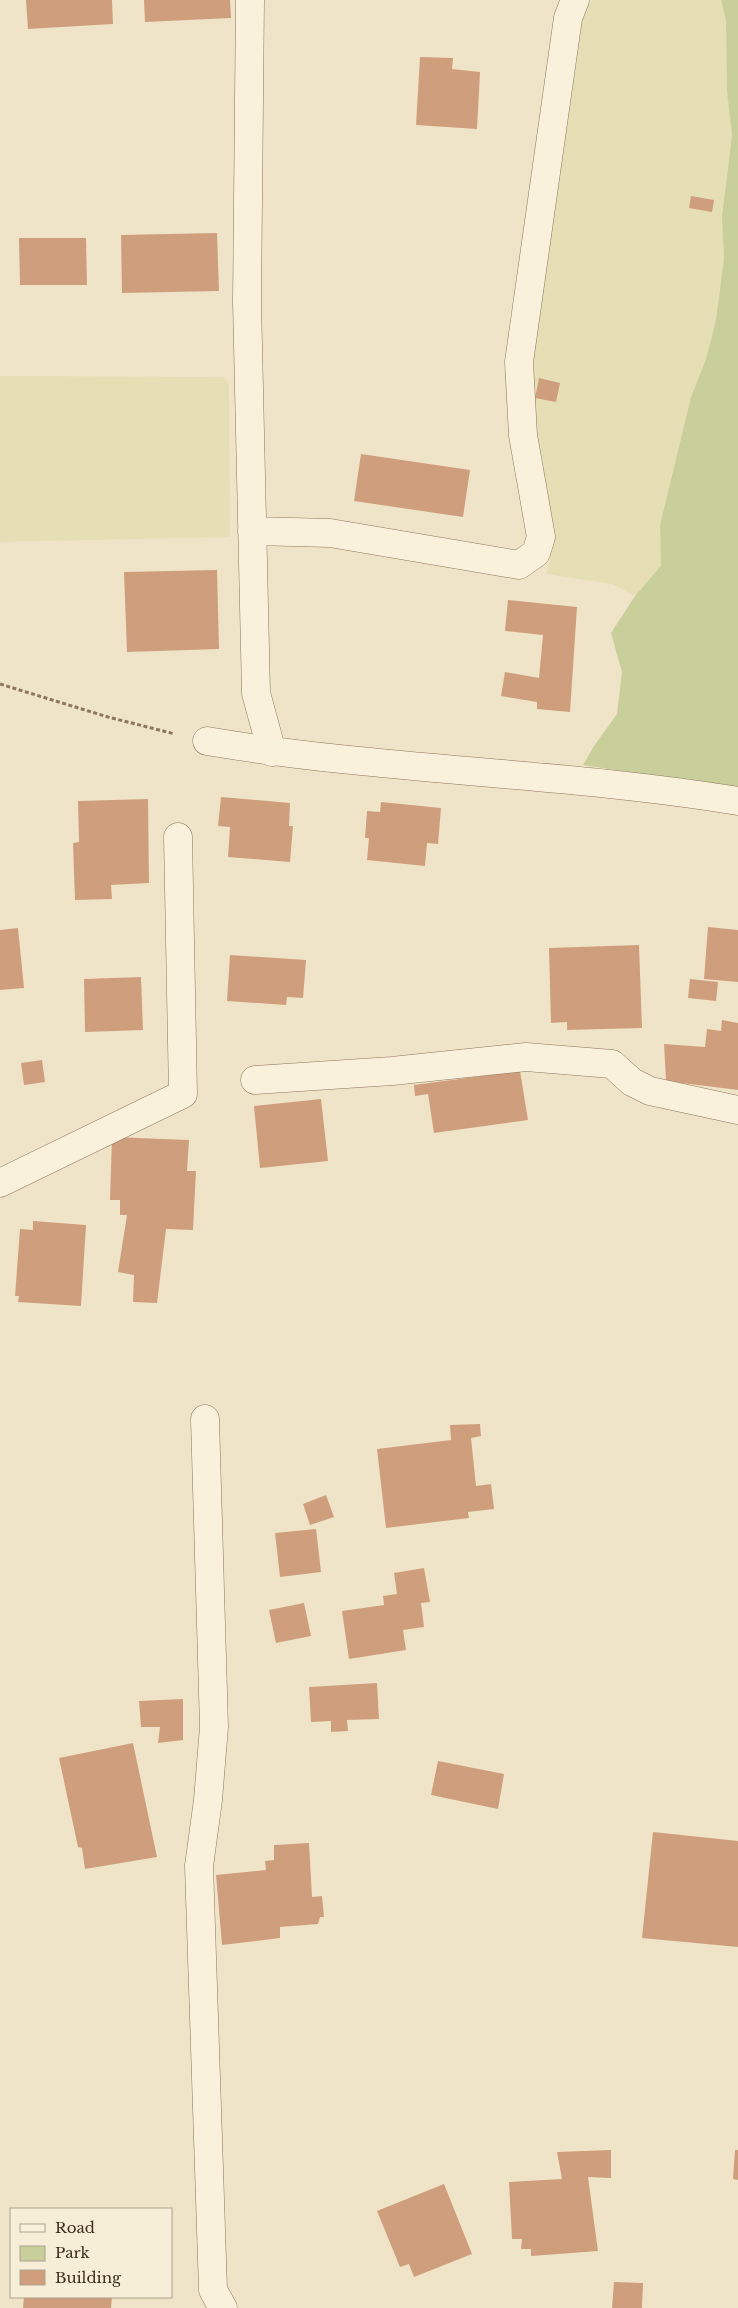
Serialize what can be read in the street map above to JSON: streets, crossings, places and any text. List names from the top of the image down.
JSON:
{
  "legend": ["Road", "Park", "Building"]
}
